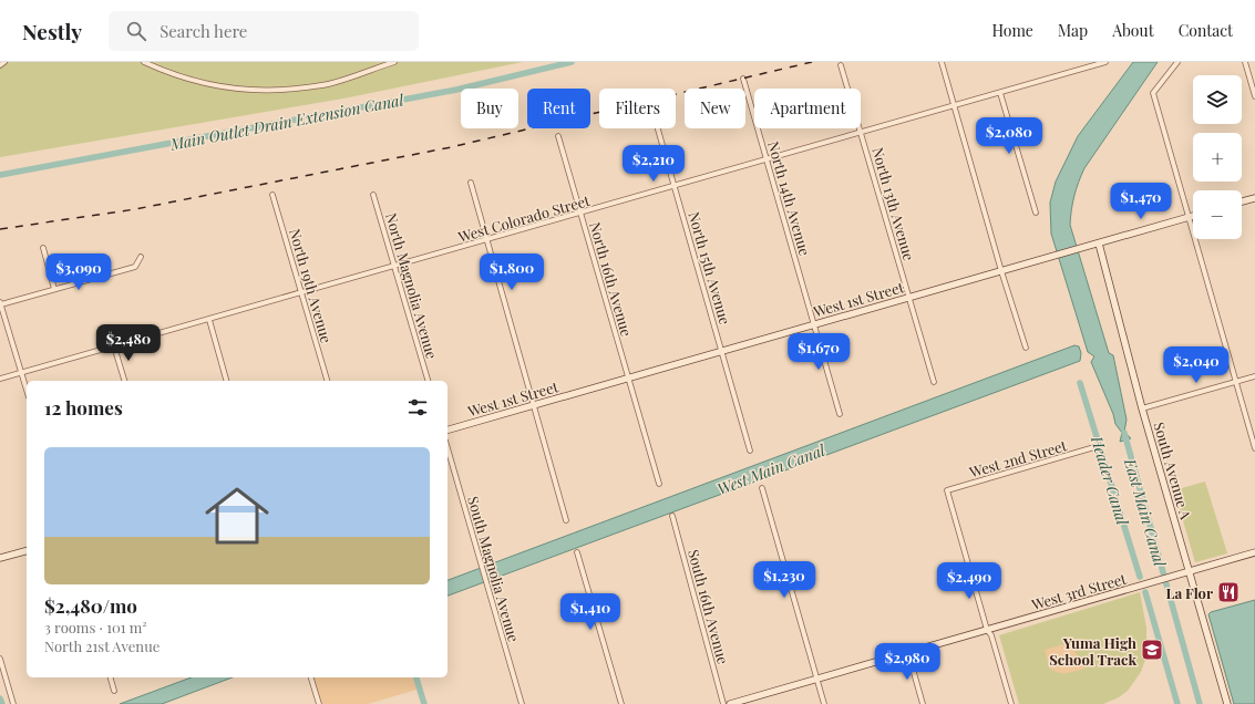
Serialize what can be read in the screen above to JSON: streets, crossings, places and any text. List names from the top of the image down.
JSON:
{
  "streets": {
    "main road": ["West 1st Street", "South Avenue A", "West 3rd Street"],
    "street": [
      "North 14th Avenue",
      "North 13th Avenue",
      "West Colorado Street",
      "North 15th Avenue",
      "North 16th Avenue",
      "North 19th Avenue",
      "North Magnolia Avenue",
      "West 2nd Street",
      "South Magnolia Avenue",
      "South 16th Avenue"
    ]
  },
  "crossings": [
    ["North 14th Avenue", "West Colorado Street"],
    ["North 14th Avenue", "West 1st Street"],
    ["North 13th Avenue", "West Colorado Street"],
    ["North 13th Avenue", "West 1st Street"],
    ["West Colorado Street", "North 15th Avenue"],
    ["West Colorado Street", "North 16th Avenue"],
    ["West Colorado Street", "North 19th Avenue"],
    ["West Colorado Street", "North Magnolia Avenue"],
    ["North 15th Avenue", "West 1st Street"],
    ["North 16th Avenue", "West 1st Street"],
    ["West 1st Street", "South Avenue A"],
    ["West 2nd Street", "West 3rd Street"],
    ["South Avenue A", "West 3rd Street"]
  ],
  "water": [
    "Main Outlet Drain Extension Canal",
    "West Main Canal",
    "Header Canal",
    "East Main Canal"
  ],
  "places": {
    "restaurant": ["La Flor"],
    "school or university": ["Yuma High School Track"]
  },
  "page": {
    "header": "Nestly",
    "search": "Search here",
    "nav": [
      "Home",
      "Map",
      "About",
      "Contact"
    ],
    "map_buttons": ["+", "−"],
    "chip": [
      "Buy",
      "Rent",
      "Filters",
      "New",
      "Apartment"
    ],
    "price": [
      "$2,080",
      "$2,210",
      "$1,470",
      "$3,090",
      "$1,800",
      "$2,480",
      "$1,670",
      "$2,040",
      "$1,230",
      "$2,490",
      "$1,410",
      "$2,980"
    ],
    "heading": "12 homes",
    "list": [
      {
        "name": "$2,480/mo",
        "note": "3 rooms · 101 m² · North 21st Avenue"
      }
    ]
  }
}
